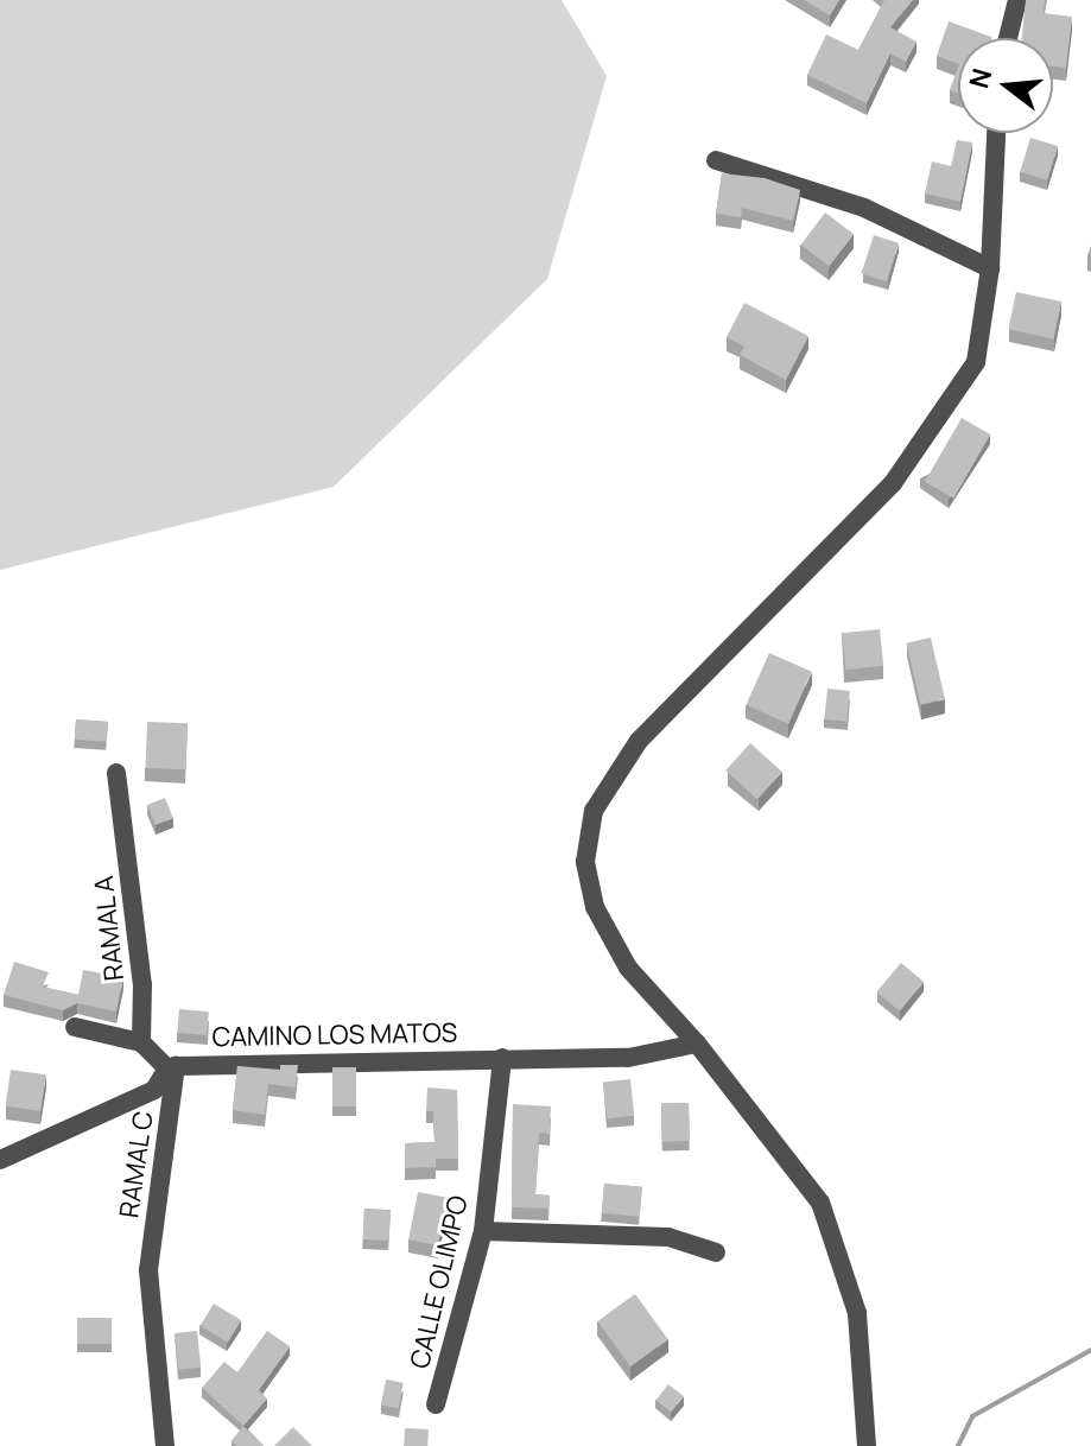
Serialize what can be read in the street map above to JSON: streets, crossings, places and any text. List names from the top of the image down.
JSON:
{
  "streets": {
    "street": [
      "RAMAL A",
      "CAMINO LOS MATOS",
      "RAMAL C",
      "CALLE OLIMPO"
    ]
  },
  "crossings": [
    ["CAMINO LOS MATOS", "RAMAL C"],
    ["CAMINO LOS MATOS", "CALLE OLIMPO"]
  ],
  "north": "left"
}
